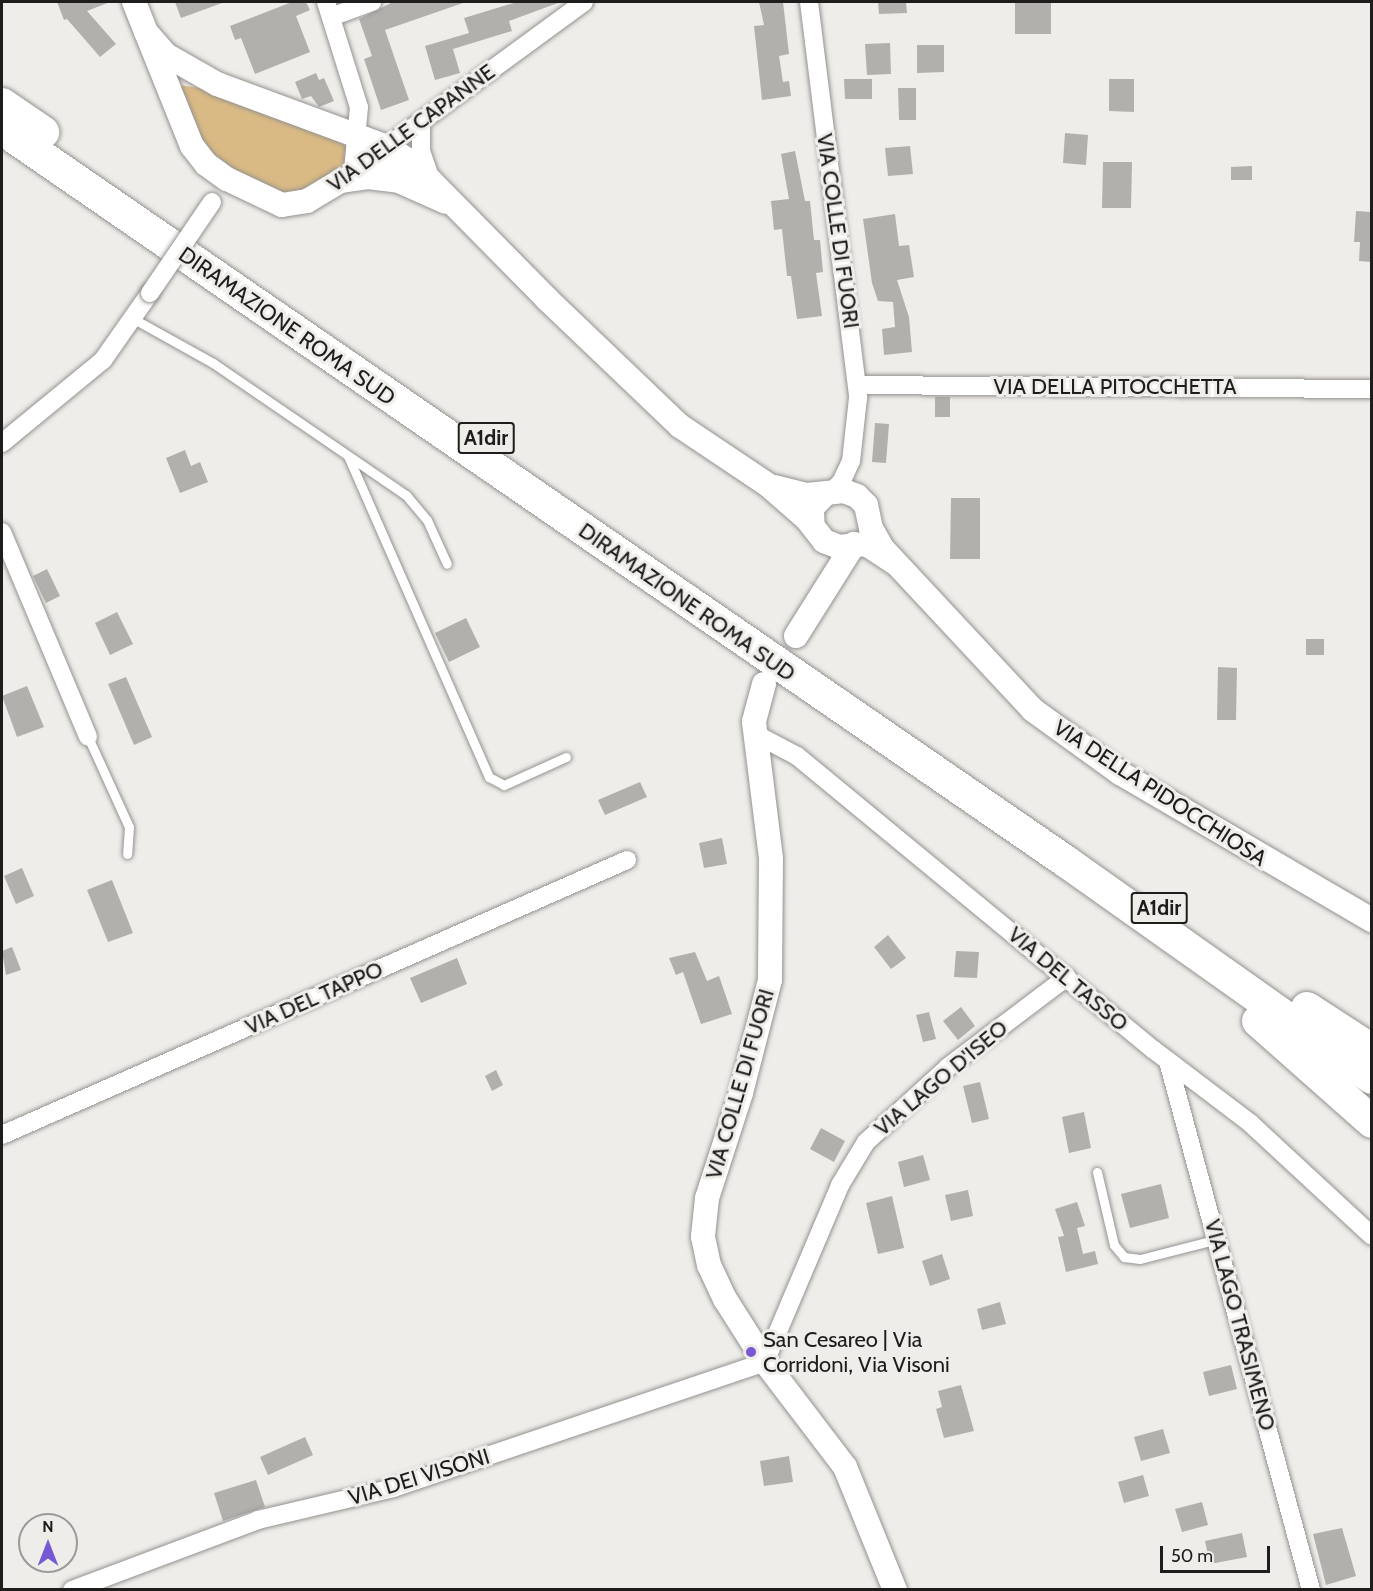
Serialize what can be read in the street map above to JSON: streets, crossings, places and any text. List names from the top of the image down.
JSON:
{
  "streets": {
    "highway": ["DIRAMAZIONE ROMA SUD", "A1dir"],
    "street": [
      "VIA DELLE CAPANNE",
      "VIA COLLE DI FUORI",
      "VIA DELLA PITOCCHETTA",
      "VIA DELLA PIDOCCHIOSA",
      "VIA DEL TASSO",
      "VIA DEL TAPPO",
      "VIA LAGO D'ISEO",
      "VIA LAGO TRASIMENO",
      "VIA DEI VISONI"
    ]
  },
  "crossings": [
    ["VIA COLLE DI FUORI", "VIA DELLA PITOCCHETTA"],
    ["VIA COLLE DI FUORI", "VIA DELLA PIDOCCHIOSA"],
    ["VIA COLLE DI FUORI", "VIA DEL TASSO"],
    ["VIA COLLE DI FUORI", "VIA LAGO D'ISEO"],
    ["VIA COLLE DI FUORI", "VIA DEI VISONI"],
    ["VIA DEL TASSO", "VIA LAGO D'ISEO"],
    ["VIA DEL TASSO", "VIA LAGO TRASIMENO"],
    ["VIA LAGO D'ISEO", "VIA DEI VISONI"]
  ],
  "places": ["San Cesareo | Via Corridoni, Via Visoni"],
  "scale_bar": "50 m",
  "north": "top"
}
